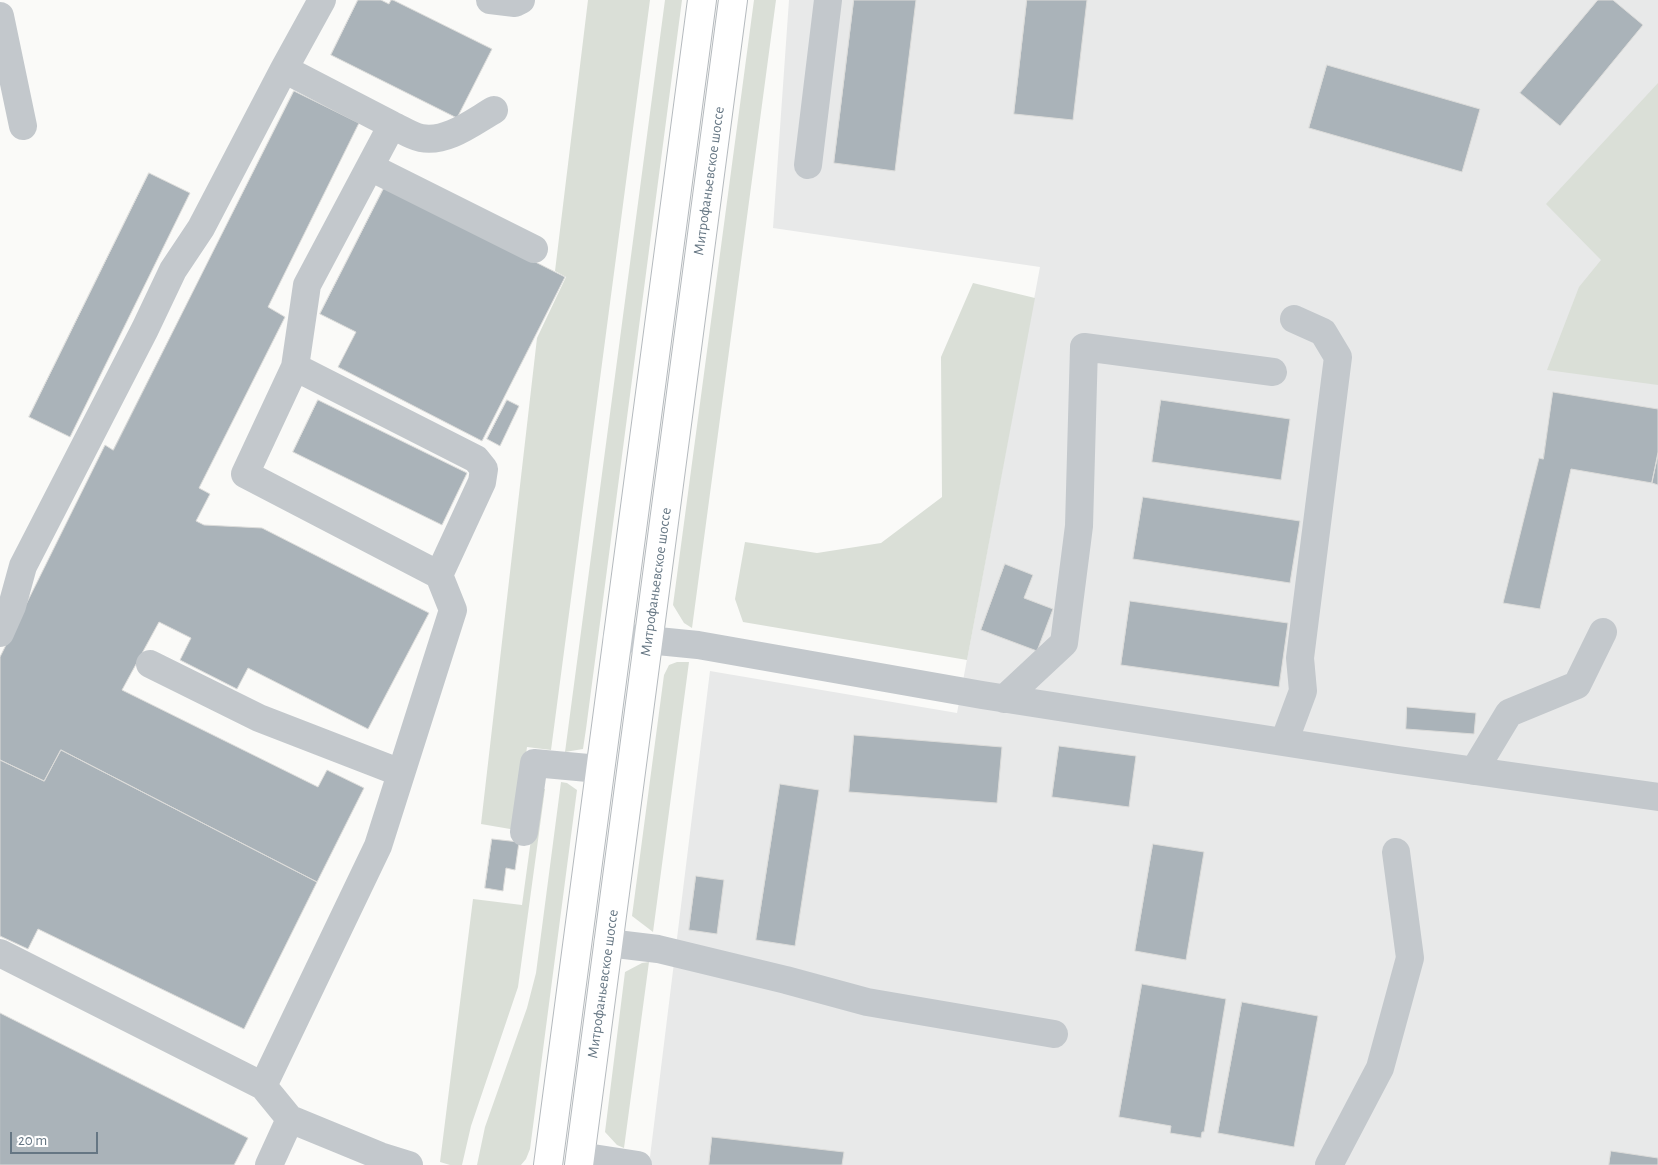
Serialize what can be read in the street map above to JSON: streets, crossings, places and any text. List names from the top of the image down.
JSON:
{
  "streets": {
    "main road": ["Митрофаньевское шоссе"]
  },
  "scale_bar": "20 m"
}
